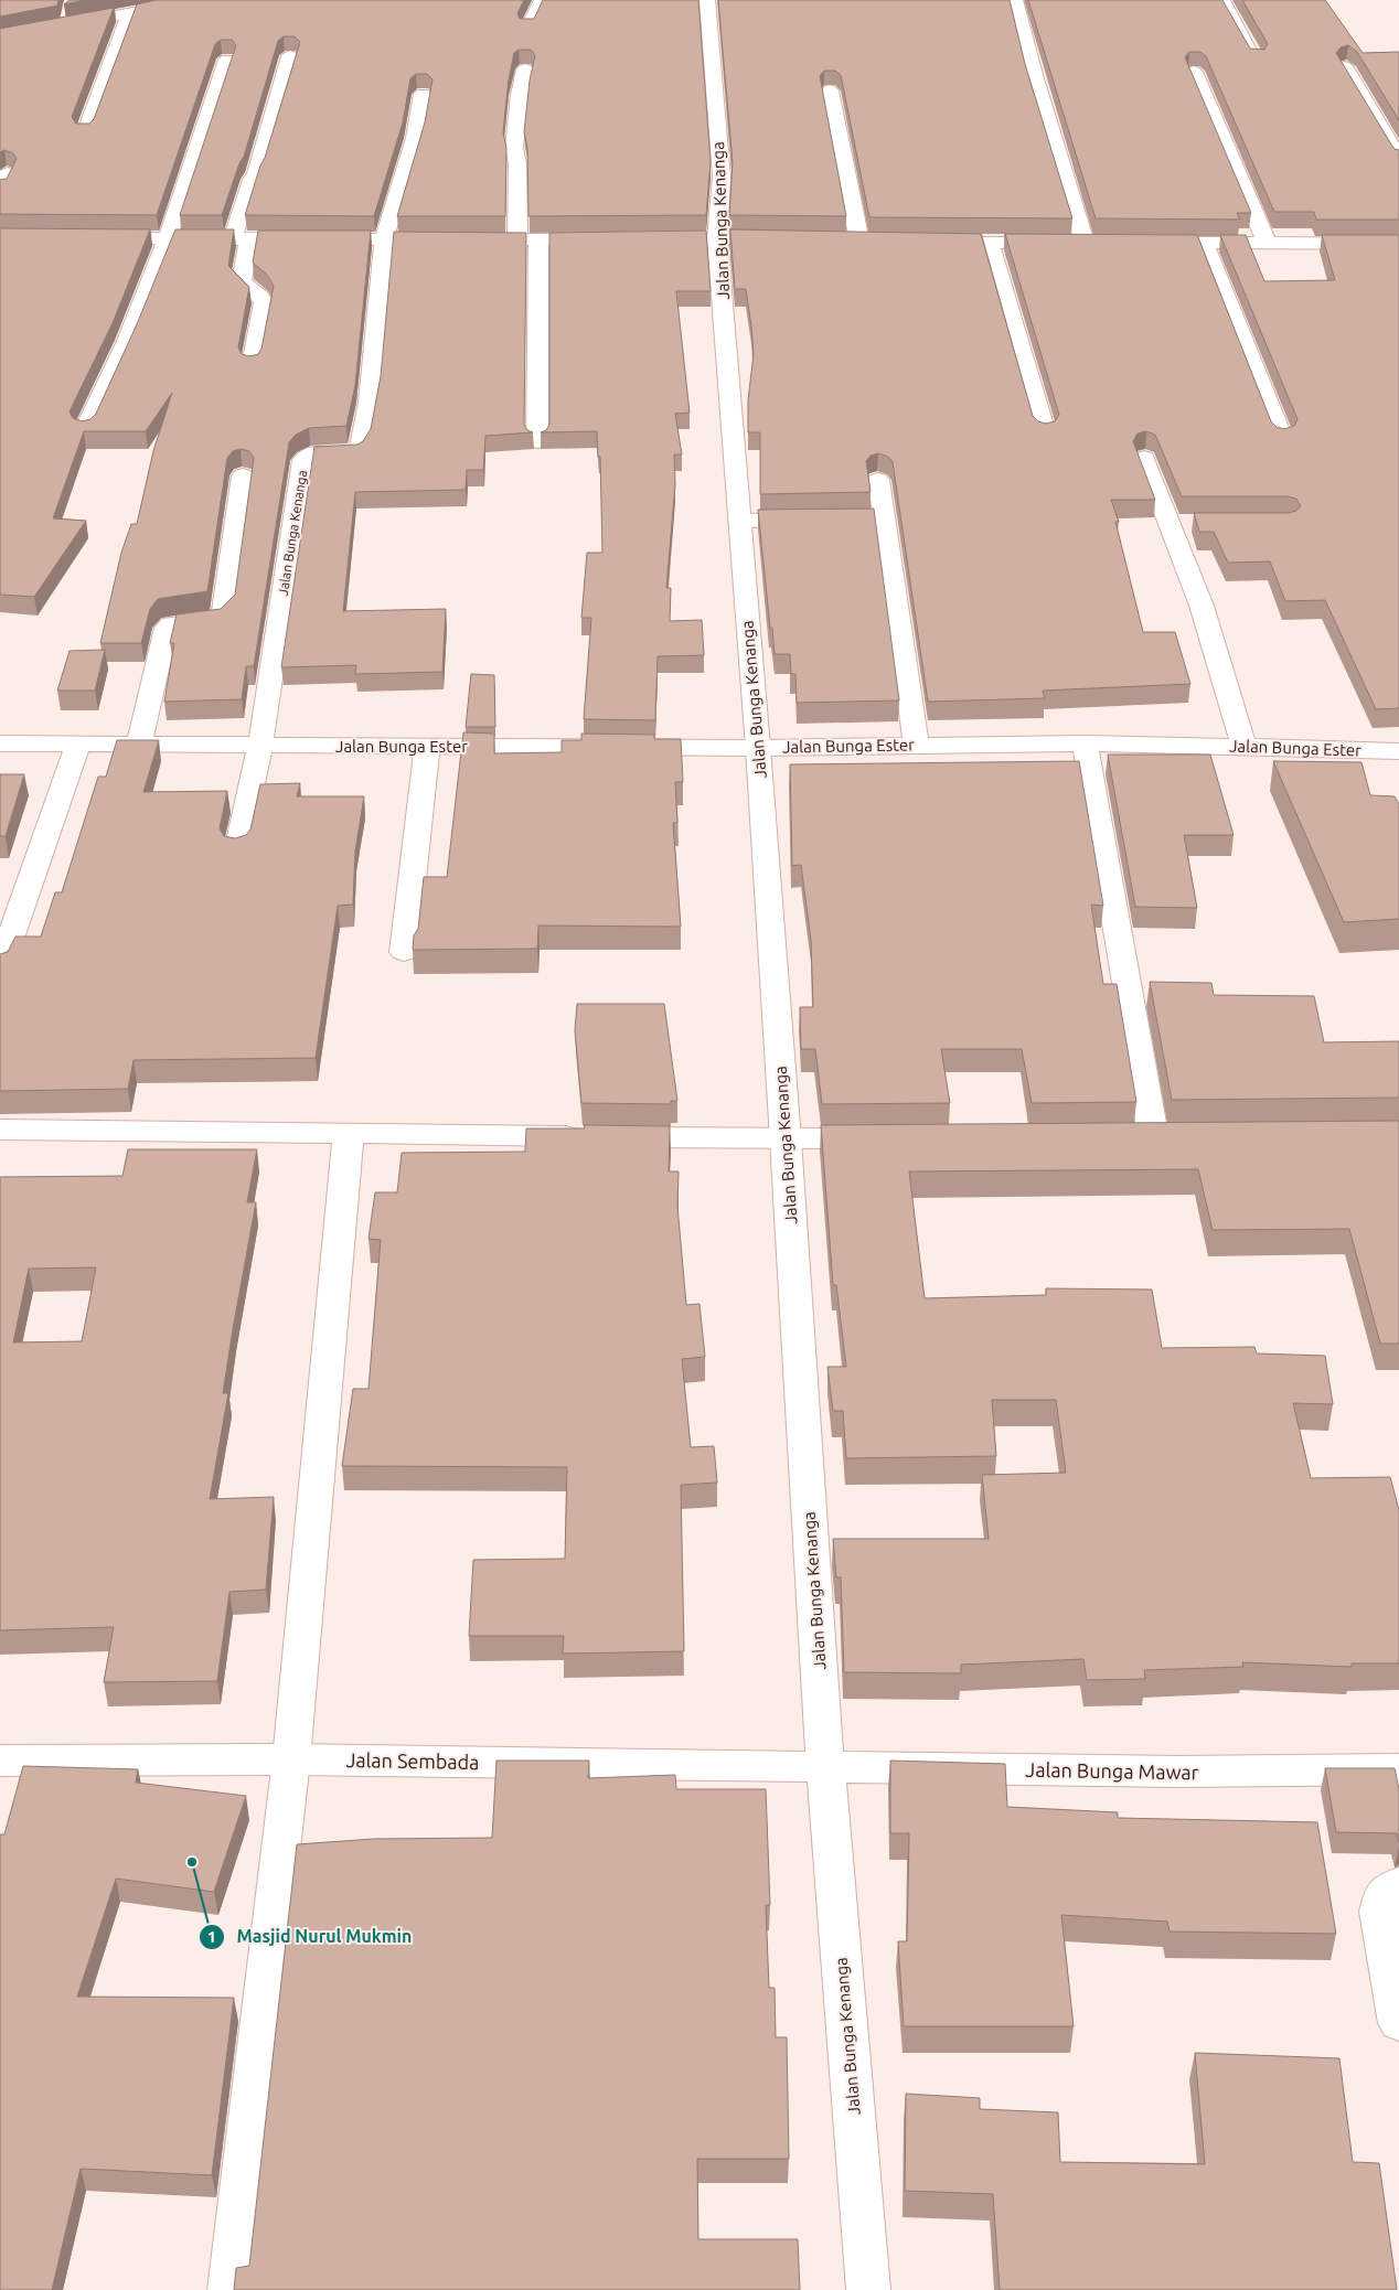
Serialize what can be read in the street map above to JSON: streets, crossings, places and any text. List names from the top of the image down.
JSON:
{
  "streets": {
    "street": [
      "Jalan Bunga Kenanga",
      "Jalan Bunga Ester",
      "Jalan Sembada",
      "Jalan Bunga Mawar"
    ]
  },
  "crossings": [
    ["Jalan Bunga Kenanga", "Jalan Bunga Ester"],
    ["Jalan Bunga Kenanga", "Jalan Sembada"],
    ["Jalan Bunga Kenanga", "Jalan Bunga Mawar"],
    ["Jalan Sembada", "Jalan Bunga Mawar"]
  ],
  "places": ["Masjid Nurul Mukmin"]
}
